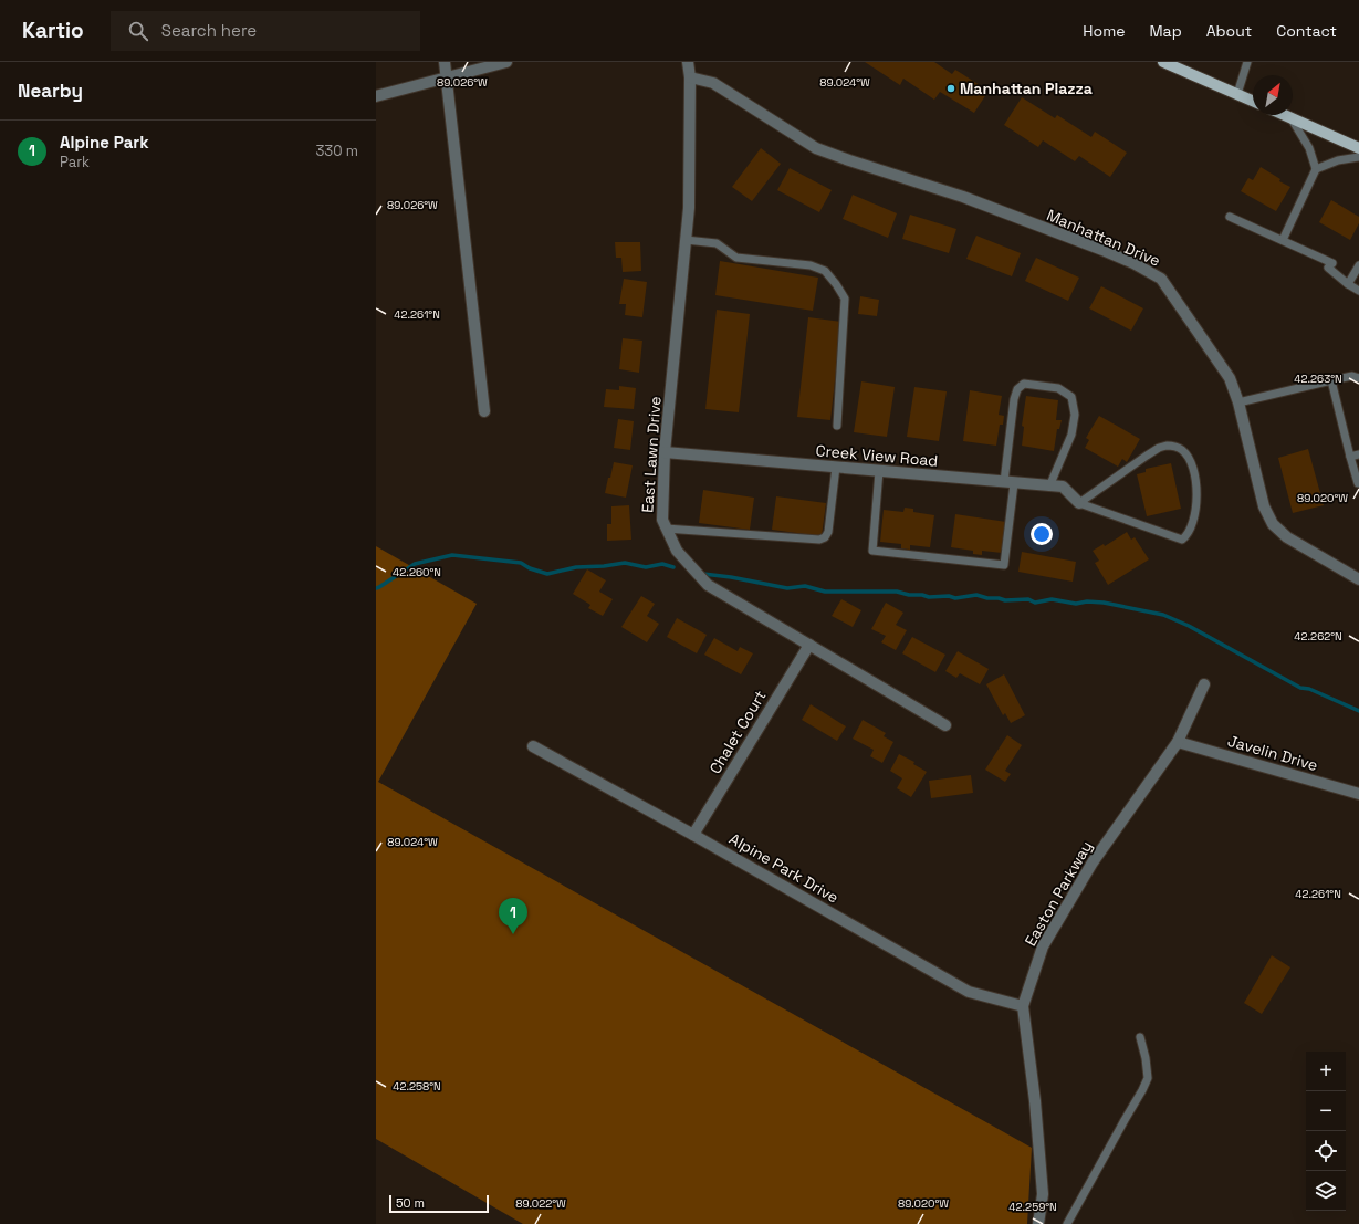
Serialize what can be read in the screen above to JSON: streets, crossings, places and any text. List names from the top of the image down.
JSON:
{
  "streets": {
    "street": [
      "Manhattan Drive",
      "East Lawn Drive",
      "Creek View Road",
      "Chalet Court",
      "Javelin Drive",
      "Alpine Park Drive",
      "Easton Parkway"
    ]
  },
  "crossings": [
    ["Manhattan Drive", "East Lawn Drive"],
    ["East Lawn Drive", "Creek View Road"],
    ["East Lawn Drive", "Chalet Court"],
    ["Chalet Court", "Alpine Park Drive"],
    ["Javelin Drive", "Easton Parkway"],
    ["Alpine Park Drive", "Easton Parkway"]
  ],
  "places": ["Manhattan Plazza"],
  "scale_bar": "50 m",
  "north": "top right",
  "page": {
    "header": "Kartio",
    "search": "Search here",
    "nav": [
      "Home",
      "Map",
      "About",
      "Contact"
    ],
    "heading": "Nearby",
    "list": [
      {
        "mark": "1",
        "name": "Alpine Park",
        "note": "Park",
        "value": "330 m"
      }
    ],
    "pins": "1",
    "map_buttons": ["+", "−"],
    "scale": "50 m"
  },
  "coordinates": [
    "89.026°W",
    "89.024°W",
    "42.261°N",
    "42.263°N",
    "89.020°W",
    "42.260°N",
    "42.262°N",
    "42.258°N",
    "89.022°W",
    "42.259°N"
  ]
}
